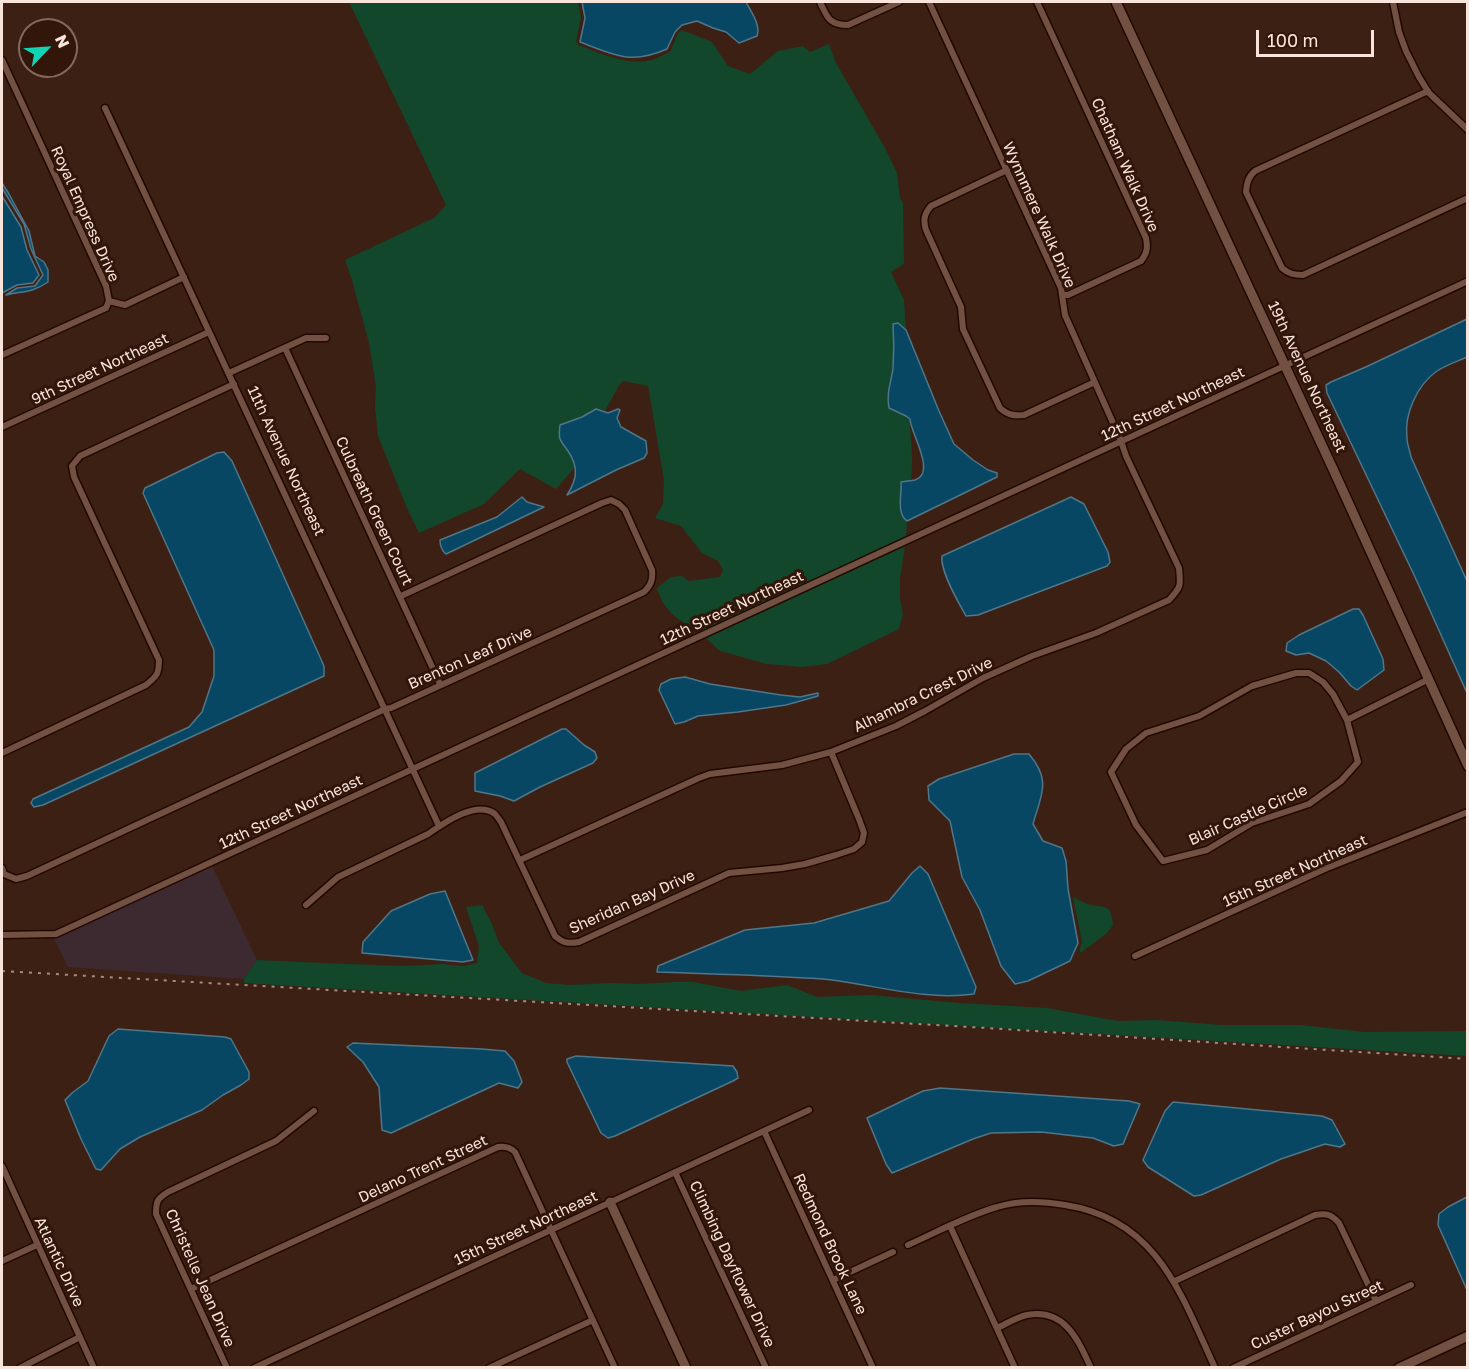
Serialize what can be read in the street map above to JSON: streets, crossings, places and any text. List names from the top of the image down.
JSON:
{
  "streets": {
    "street": [
      "Chatham Walk Drive",
      "Royal Empress Drive",
      "Wynnmere Walk Drive",
      "9th Street Northeast",
      "19th Avenue Northeast",
      "12th Street Northeast",
      "11th Avenue Northeast",
      "Culbreath Green Court",
      "Brenton Leaf Drive",
      "Alhambra Crest Drive",
      "Blair Castle Circle",
      "15th Street Northeast",
      "Sheridan Bay Drive",
      "Delano Trent Street",
      "Redmond Brook Lane",
      "Atlantic Drive",
      "Climbing Dayflower Drive",
      "Christelle Jean Drive",
      "Custer Bayou Street"
    ]
  },
  "crossings": [
    ["Chatham Walk Drive", "Wynnmere Walk Drive"],
    ["Wynnmere Walk Drive", "12th Street Northeast"],
    ["Wynnmere Walk Drive", "Alhambra Crest Drive"],
    ["9th Street Northeast", "11th Avenue Northeast"],
    ["19th Avenue Northeast", "12th Street Northeast"],
    ["12th Street Northeast", "11th Avenue Northeast"],
    ["12th Street Northeast", "Alhambra Crest Drive"],
    ["11th Avenue Northeast", "Brenton Leaf Drive"],
    ["11th Avenue Northeast", "Sheridan Bay Drive"],
    ["Culbreath Green Court", "Brenton Leaf Drive"],
    ["Alhambra Crest Drive", "Sheridan Bay Drive"],
    ["15th Street Northeast", "Delano Trent Street"],
    ["15th Street Northeast", "Redmond Brook Lane"],
    ["15th Street Northeast", "Climbing Dayflower Drive"],
    ["Delano Trent Street", "Christelle Jean Drive"]
  ],
  "scale_bar": "100 m",
  "north": "top right"
}
